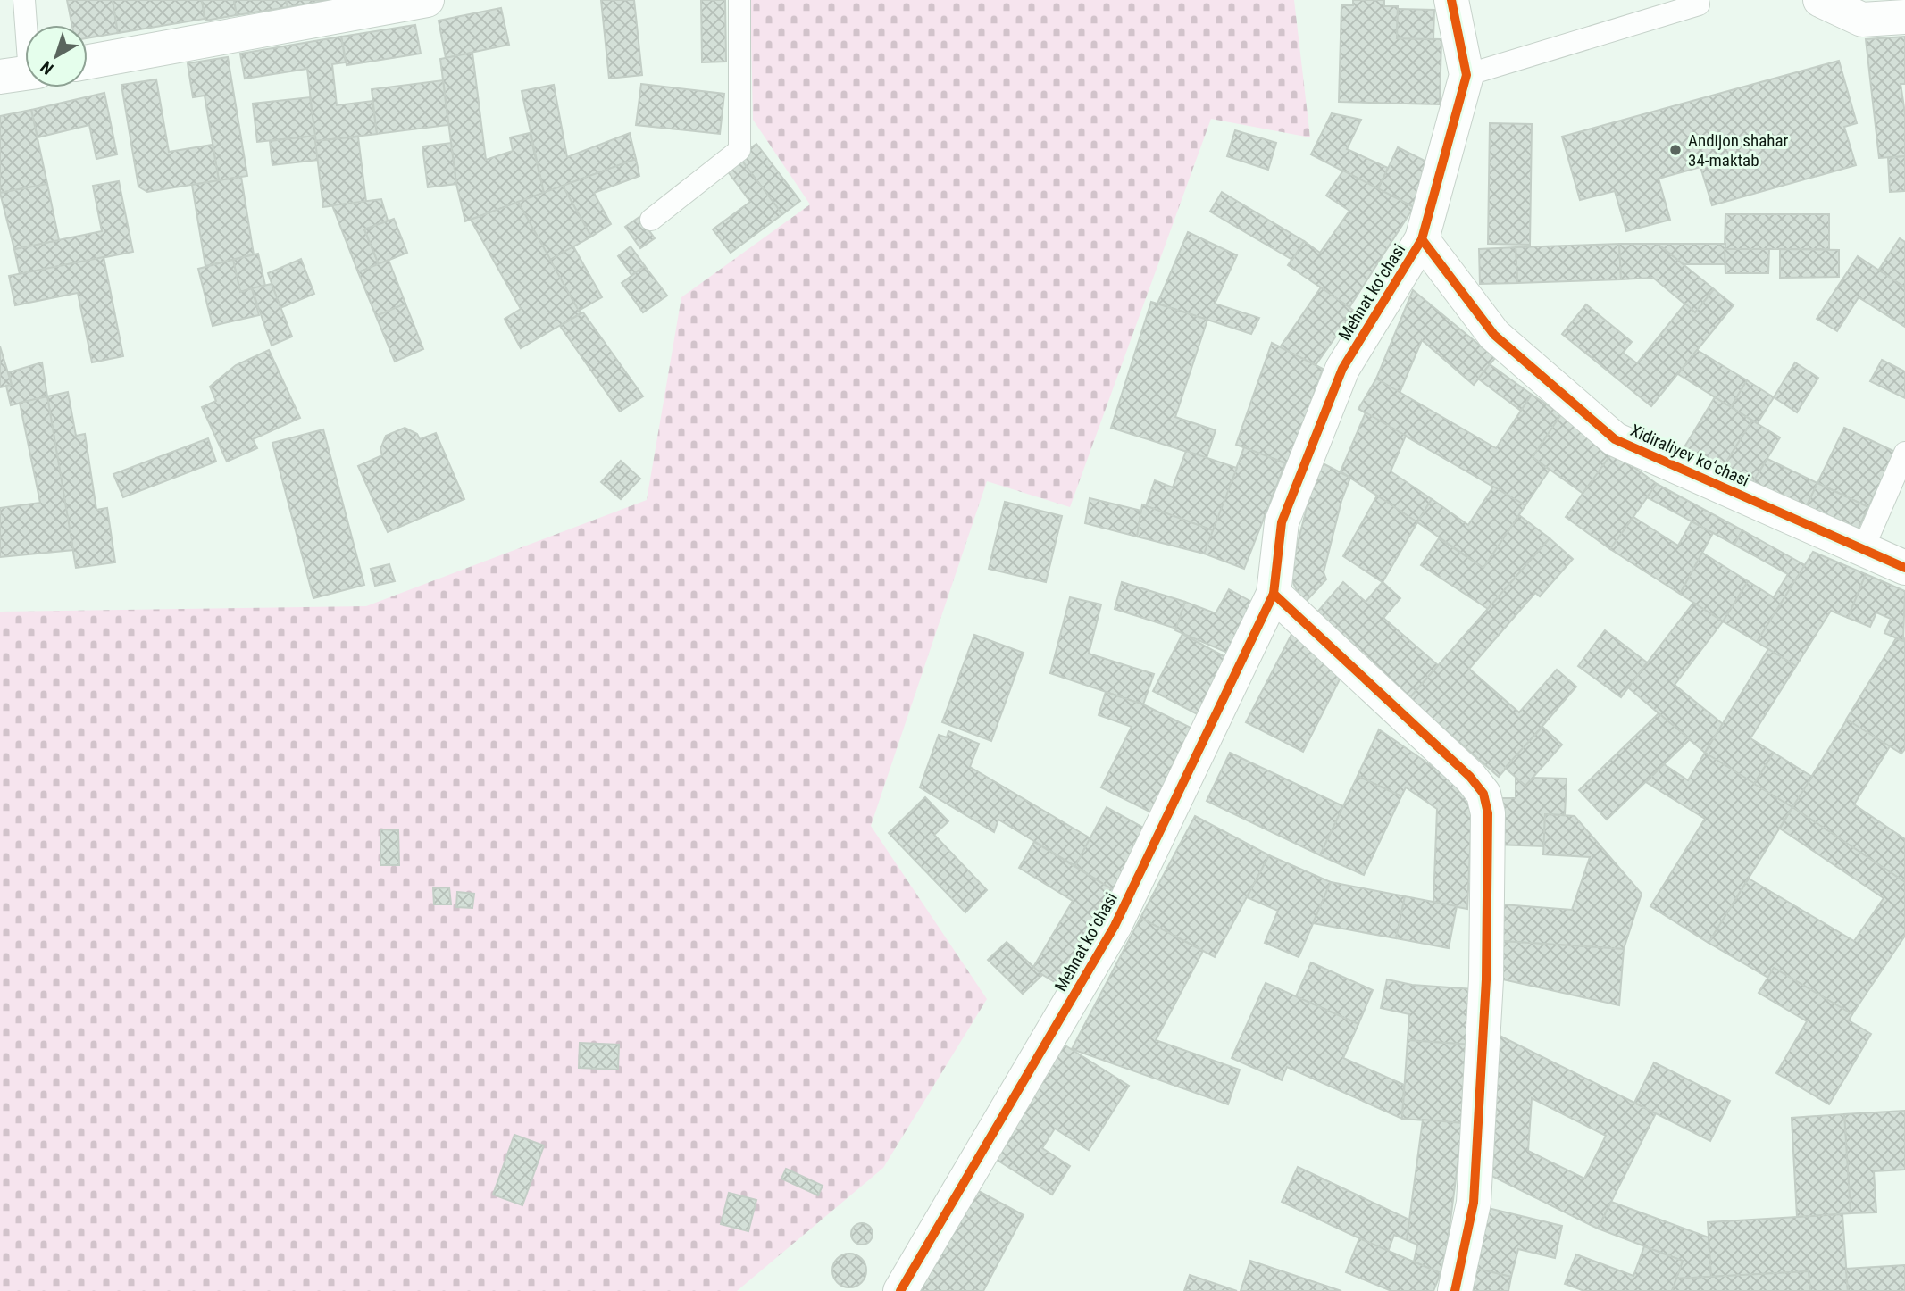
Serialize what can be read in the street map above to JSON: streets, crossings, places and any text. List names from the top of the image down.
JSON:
{
  "streets": {
    "street": ["Mehnat koʻchasi", "Xidiraliyev koʻchasi"]
  },
  "crossings": [
    ["Mehnat koʻchasi", "Xidiraliyev koʻchasi"]
  ],
  "places": ["Andijon shahar 34-maktab"],
  "north": "bottom left"
}
